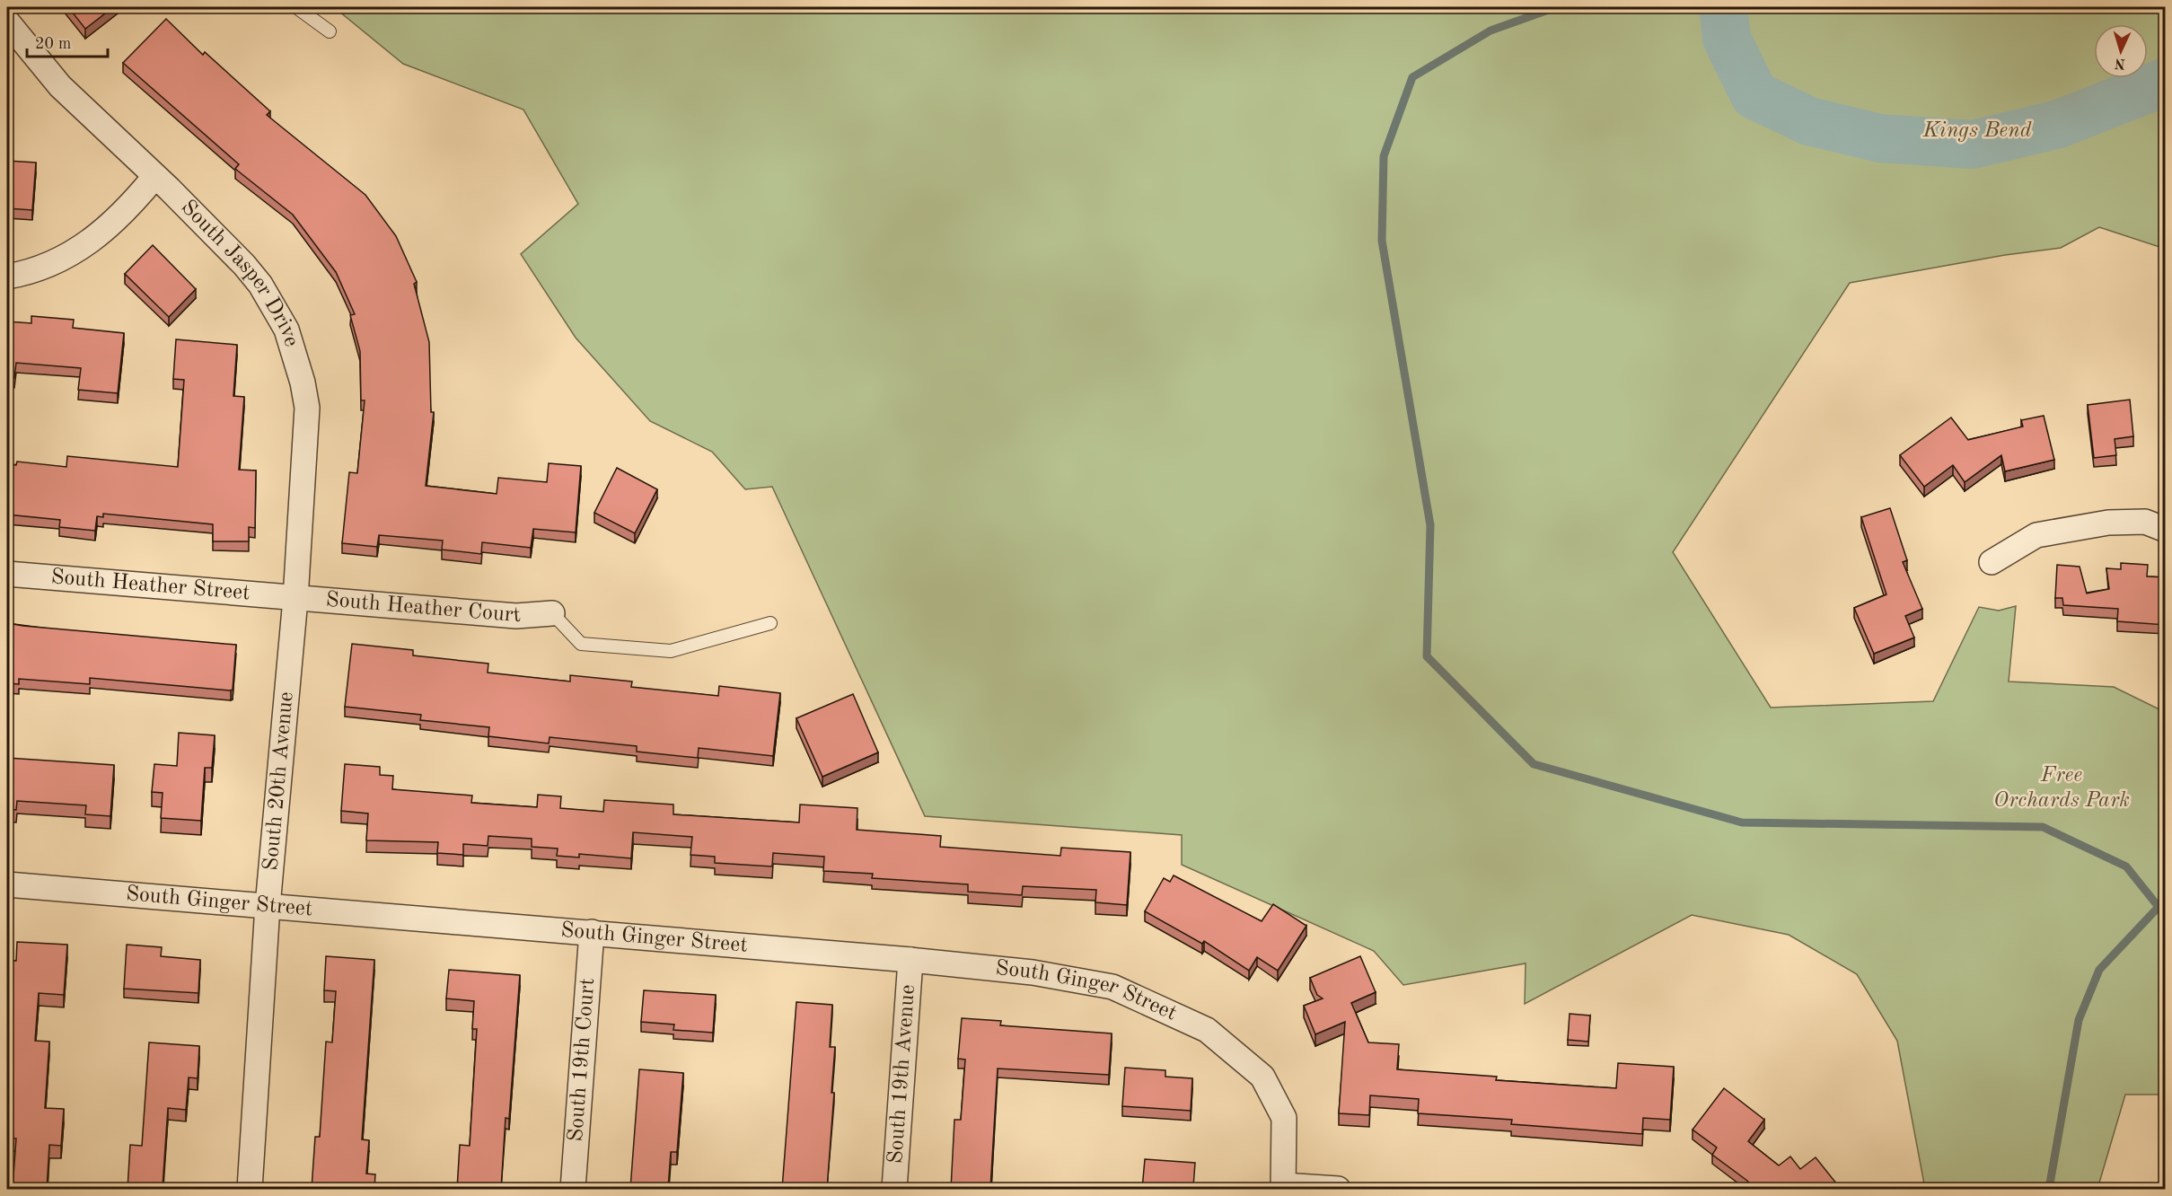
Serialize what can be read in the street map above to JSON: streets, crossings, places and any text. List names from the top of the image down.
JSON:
{
  "streets": {
    "street": [
      "South Jasper Drive",
      "South Heather Street",
      "South Heather Court",
      "South 20th Avenue",
      "South Ginger Street",
      "South 19th Court",
      "South 19th Avenue"
    ]
  },
  "crossings": [
    ["South Jasper Drive", "South Heather Street"],
    ["South Jasper Drive", "South Heather Court"],
    ["South Jasper Drive", "South 20th Avenue"],
    ["South Heather Street", "South Heather Court"],
    ["South Heather Street", "South 20th Avenue"],
    ["South Heather Court", "South 20th Avenue"],
    ["South 20th Avenue", "South Ginger Street"],
    ["South Ginger Street", "South 19th Court"],
    ["South Ginger Street", "South 19th Avenue"]
  ],
  "parks": ["Kings Bend", "Free Orchards Park"],
  "scale_bar": "20 m",
  "north": "bottom"
}
